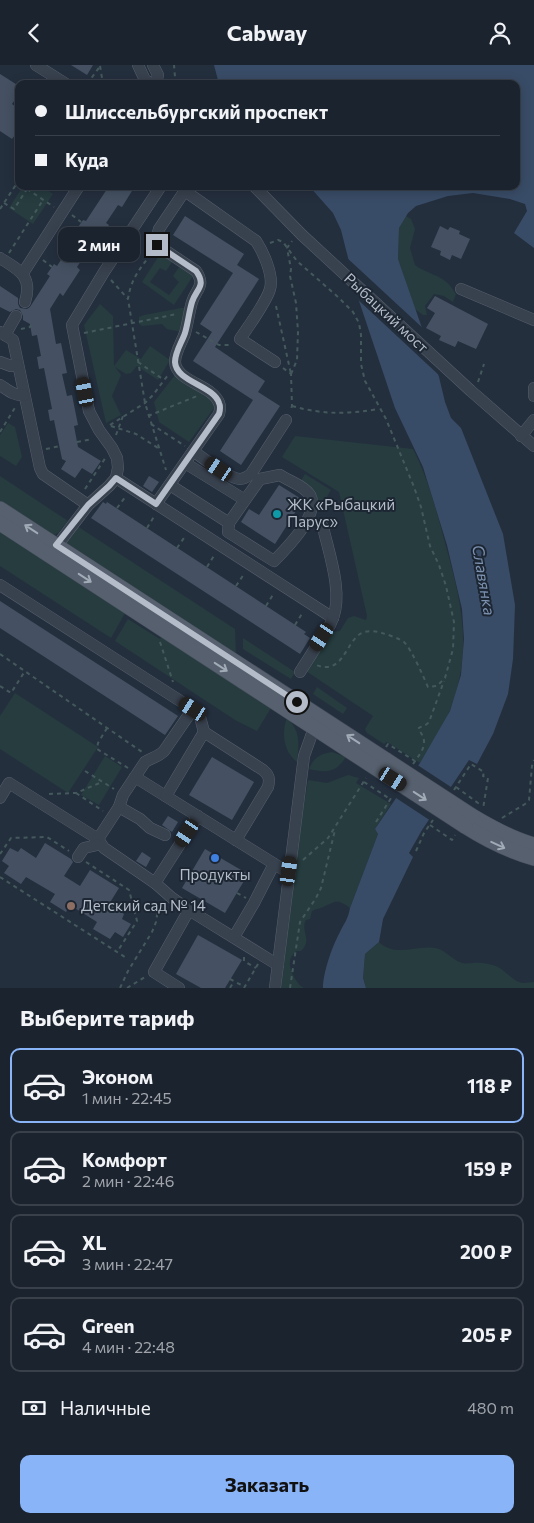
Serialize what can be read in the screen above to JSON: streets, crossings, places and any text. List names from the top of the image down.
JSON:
{
  "streets": {
    "street": ["Рыбацкий мост"]
  },
  "water": ["Славянка"],
  "places": ["ЖК «Рыбацкий Парус»", "Продукты", "Детский сад № 14"],
  "page": {
    "header": "Cabway",
    "banner": ["Шлиссельбургский проспект", "Куда"],
    "bubble": "2 мин",
    "heading": "Выберите тариф",
    "list": [
      {
        "name": "Эконом",
        "note": "1 мин · 22:45",
        "value": "118 ₽"
      },
      {
        "name": "Комфорт",
        "note": "2 мин · 22:46",
        "value": "159 ₽"
      },
      {
        "name": "XL",
        "note": "3 мин · 22:47",
        "value": "200 ₽"
      },
      {
        "name": "Green",
        "note": "4 мин · 22:48",
        "value": "205 ₽"
      }
    ],
    "pay": ["Наличные", "480 m"],
    "buttons": "Заказать"
  }
}
